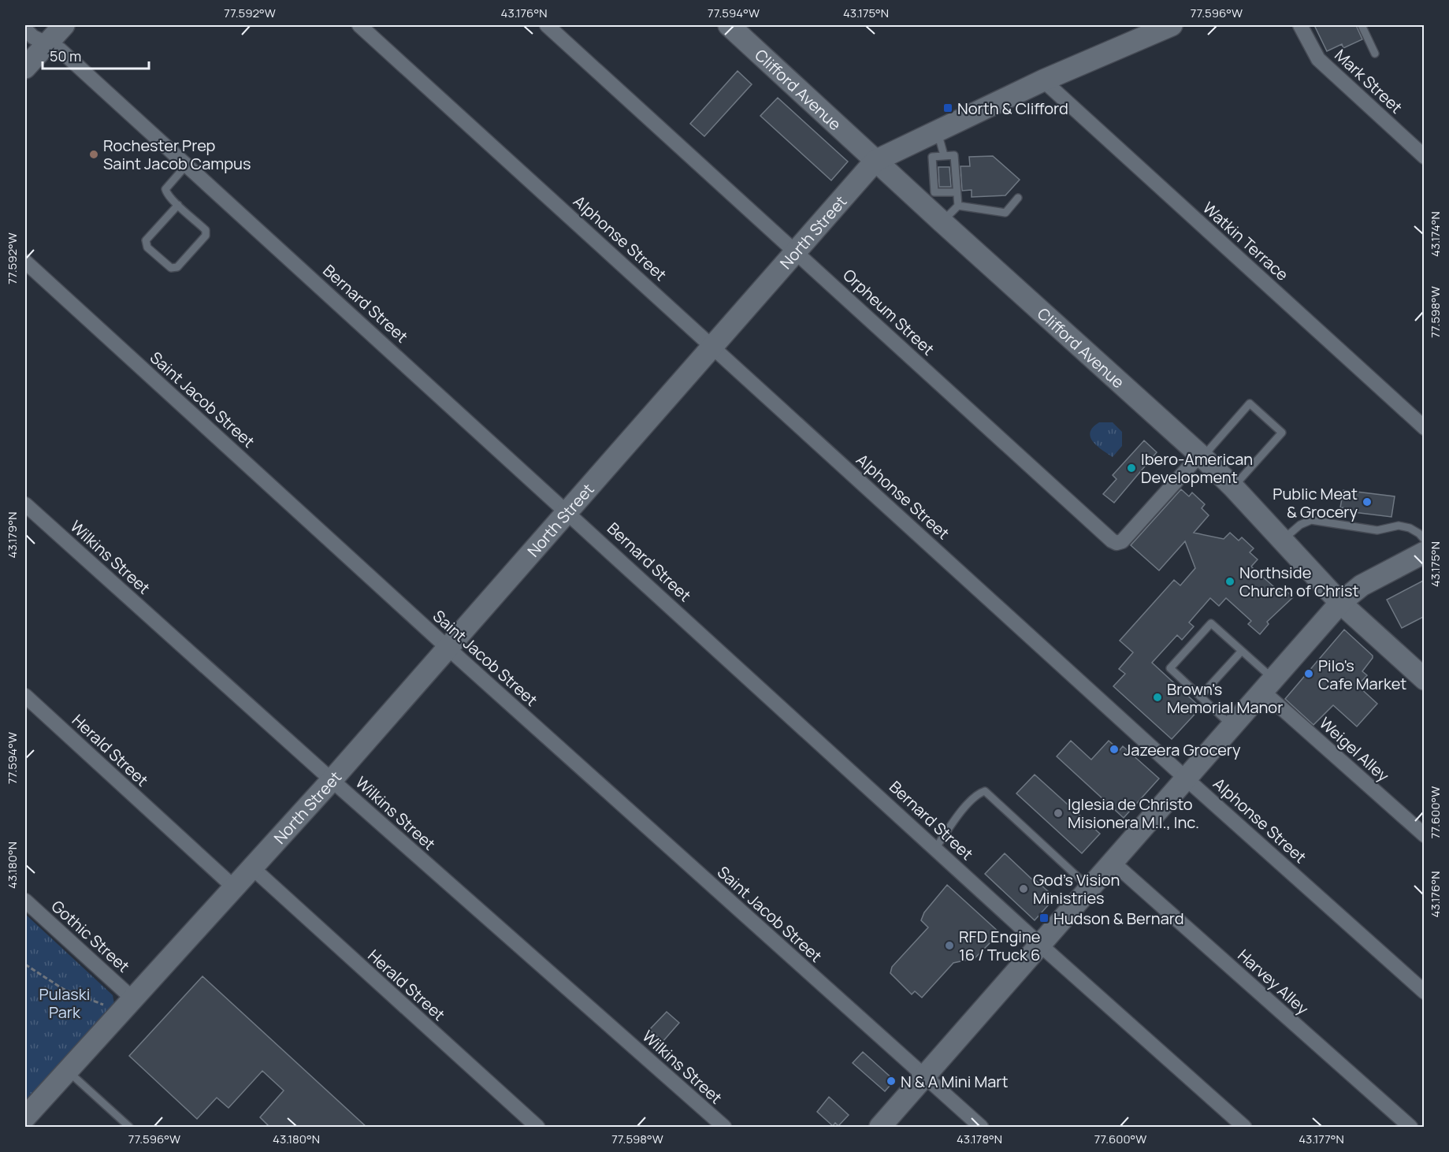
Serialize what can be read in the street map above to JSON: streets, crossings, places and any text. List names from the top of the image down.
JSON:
{
  "streets": {
    "main road": ["Clifford Avenue", "North Street"],
    "street": [
      "Mark Street",
      "Alphonse Street",
      "Watkin Terrace",
      "Bernard Street",
      "Orpheum Street",
      "Saint Jacob Street",
      "Wilkins Street",
      "Weigel Alley",
      "Herald Street",
      "Gothic Street",
      "Harvey Alley"
    ]
  },
  "crossings": [
    ["Clifford Avenue", "North Street"],
    ["Clifford Avenue", "Orpheum Street"],
    ["North Street", "Alphonse Street"],
    ["North Street", "Watkin Terrace"],
    ["North Street", "Bernard Street"],
    ["North Street", "Orpheum Street"],
    ["North Street", "Saint Jacob Street"],
    ["North Street", "Wilkins Street"],
    ["North Street", "Herald Street"],
    ["North Street", "Gothic Street"]
  ],
  "parks": ["Pulaski Park"],
  "places": {
    "transit": ["North & Clifford", "Hudson & Bernard"],
    "other": [
      "Rochester Prep Saint Jacob Campus",
      "Ibero-American Development",
      "Public Meat & Grocery",
      "Northside Church of Christ",
      "Pilo's Cafe Market",
      "Brown's Memorial Manor",
      "Jazeera Grocery",
      "Iglesia de Christo Misionera M.I., Inc.",
      "God's Vision Ministries",
      "RFD Engine 16 / Truck 6",
      "N & A Mini Mart"
    ]
  },
  "scale_bar": "50 m",
  "coordinates": [
    "77.592°W",
    "43.176°N",
    "77.594°W",
    "43.175°N",
    "77.596°W",
    "43.174°N",
    "77.598°W",
    "43.179°N",
    "77.600°W",
    "43.180°N",
    "43.178°N",
    "43.177°N"
  ]
}
